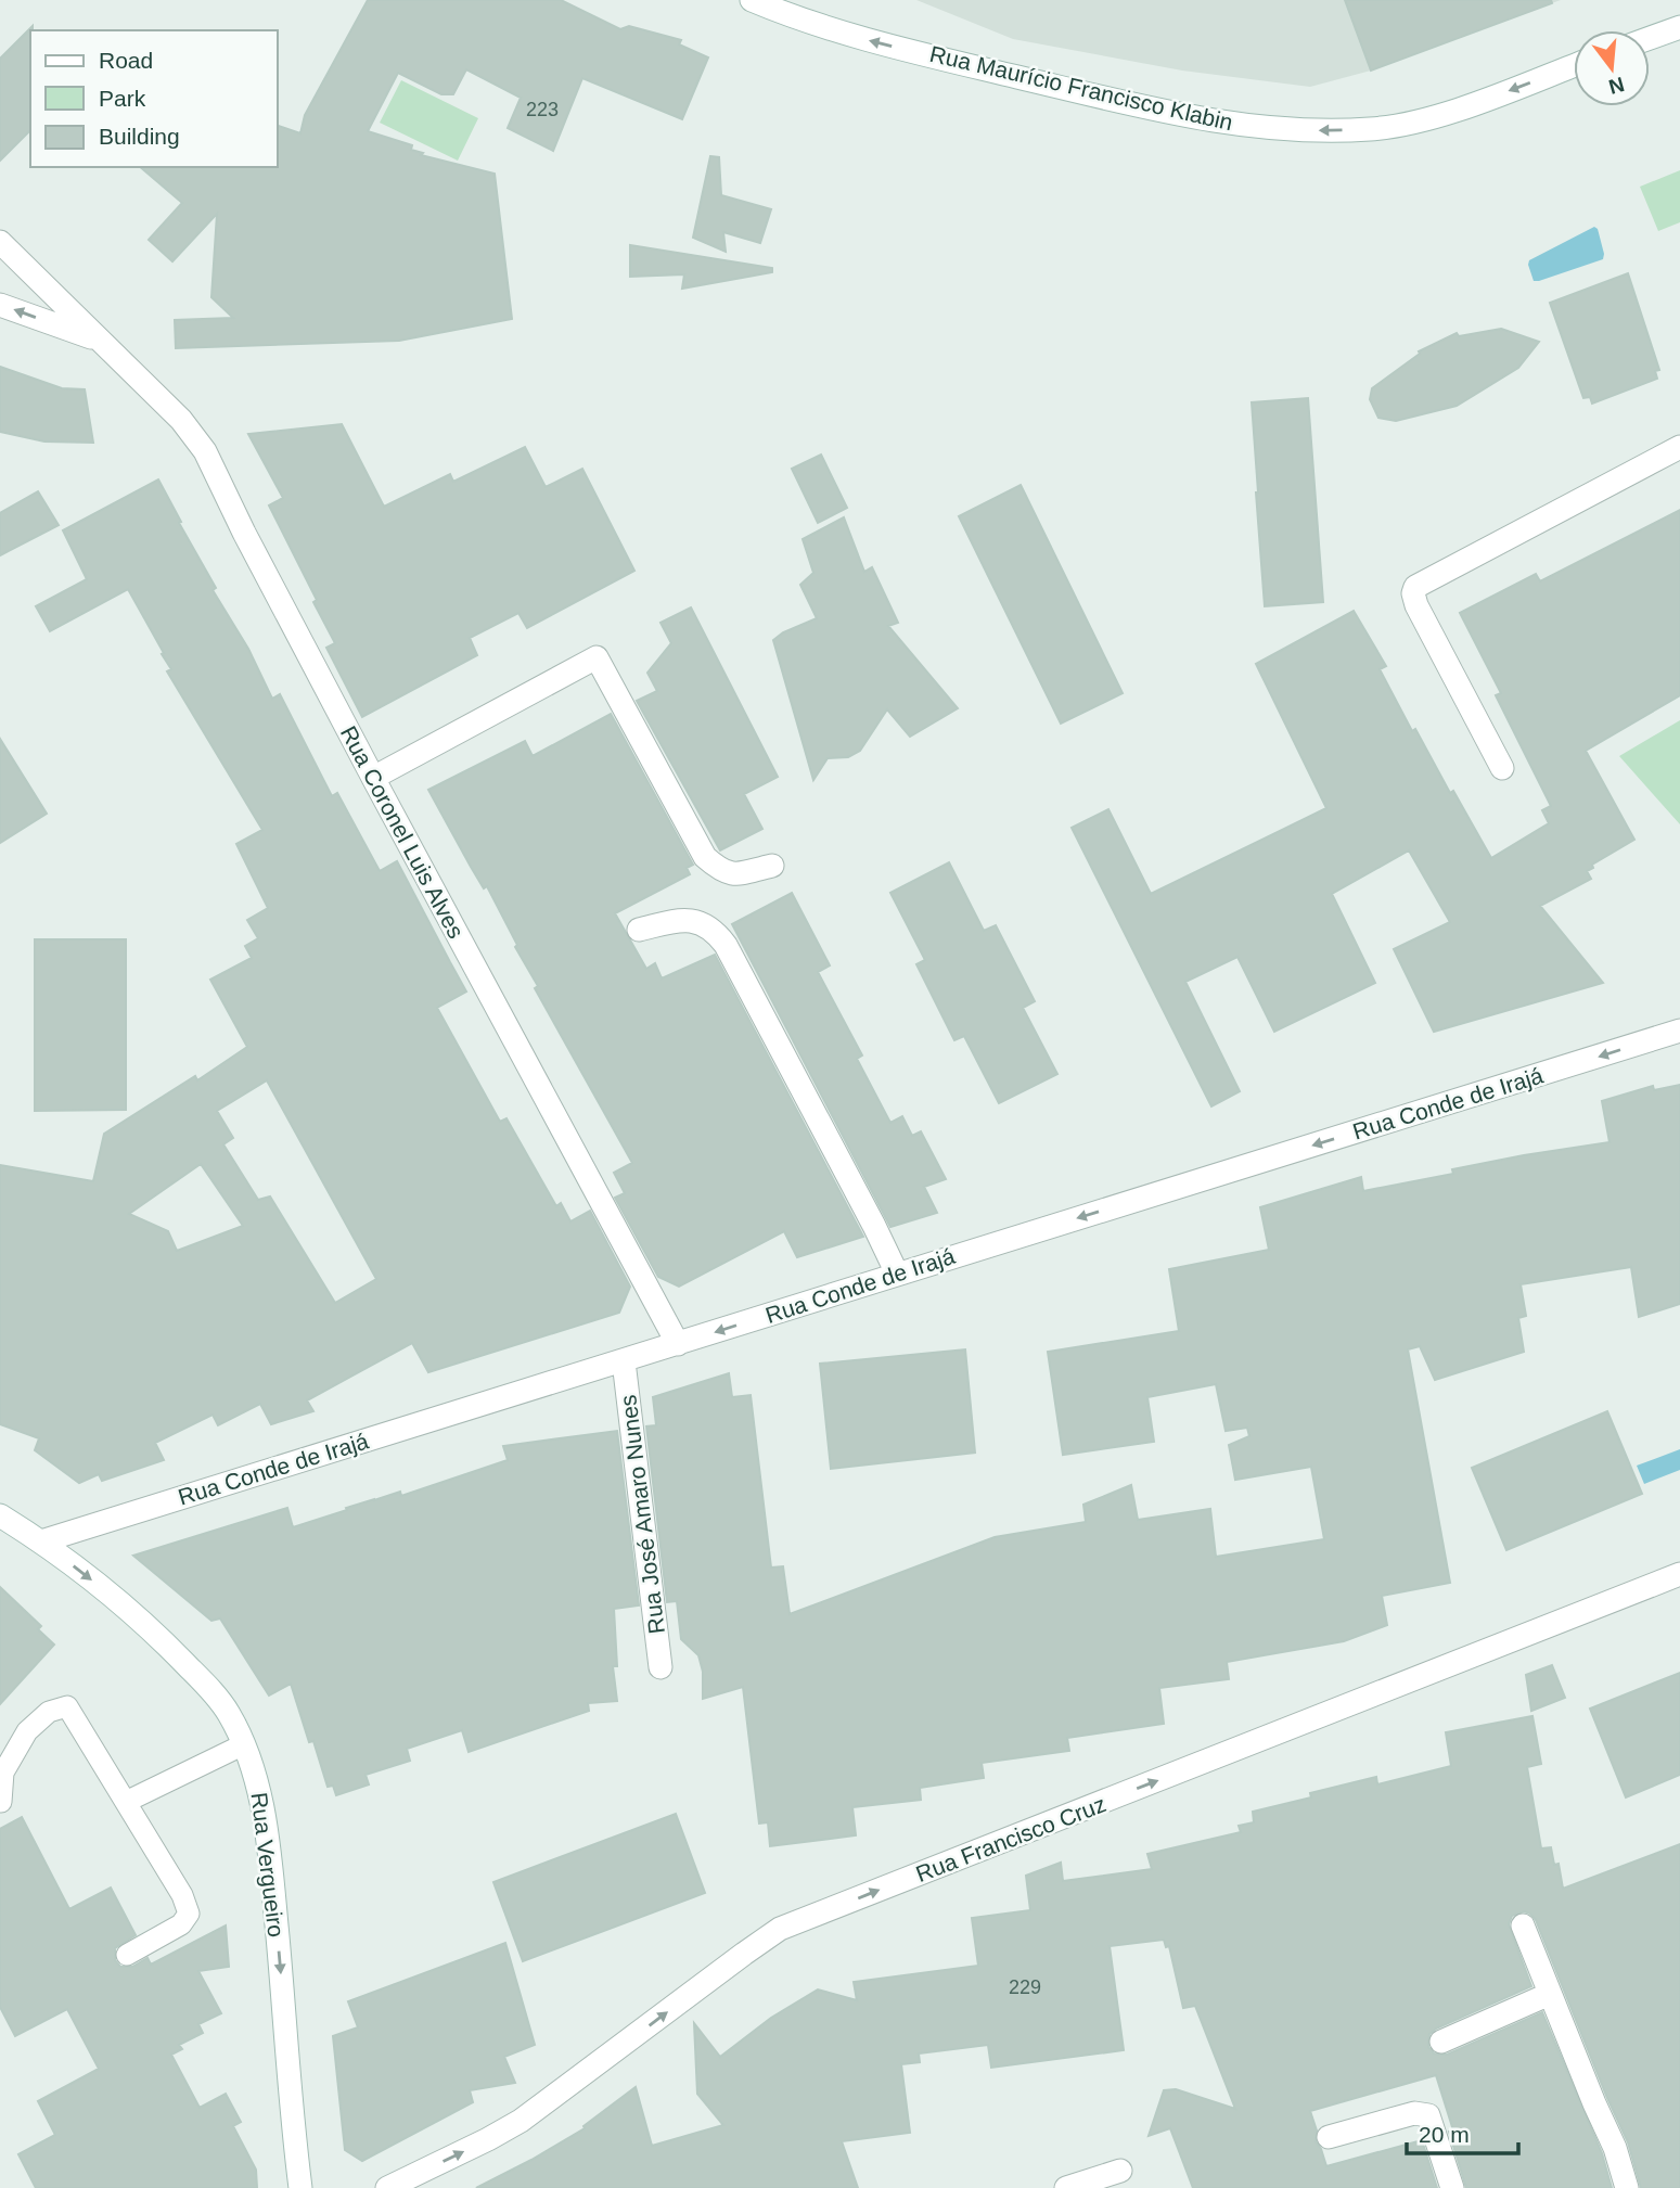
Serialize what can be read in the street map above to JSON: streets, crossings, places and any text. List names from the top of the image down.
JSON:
{
  "streets": {
    "street": [
      "Rua Maurício Francisco Klabin",
      "Rua Coronel Luis Alves",
      "Rua Conde de Irajá",
      "Rua José Amaro Nunes",
      "Rua Francisco Cruz",
      "Rua Vergueiro"
    ]
  },
  "crossings": [
    ["Rua Coronel Luis Alves", "Rua Conde de Irajá"],
    ["Rua Conde de Irajá", "Rua José Amaro Nunes"],
    ["Rua Conde de Irajá", "Rua Vergueiro"]
  ],
  "one_way": [
    "Rua Maurício Francisco Klabin",
    "Rua Conde de Irajá",
    "Rua Francisco Cruz",
    "Rua Vergueiro"
  ],
  "house_numbers": ["223", "229"],
  "legend": ["Road", "Park", "Building"],
  "scale_bar": "20 m",
  "north": "bottom"
}
